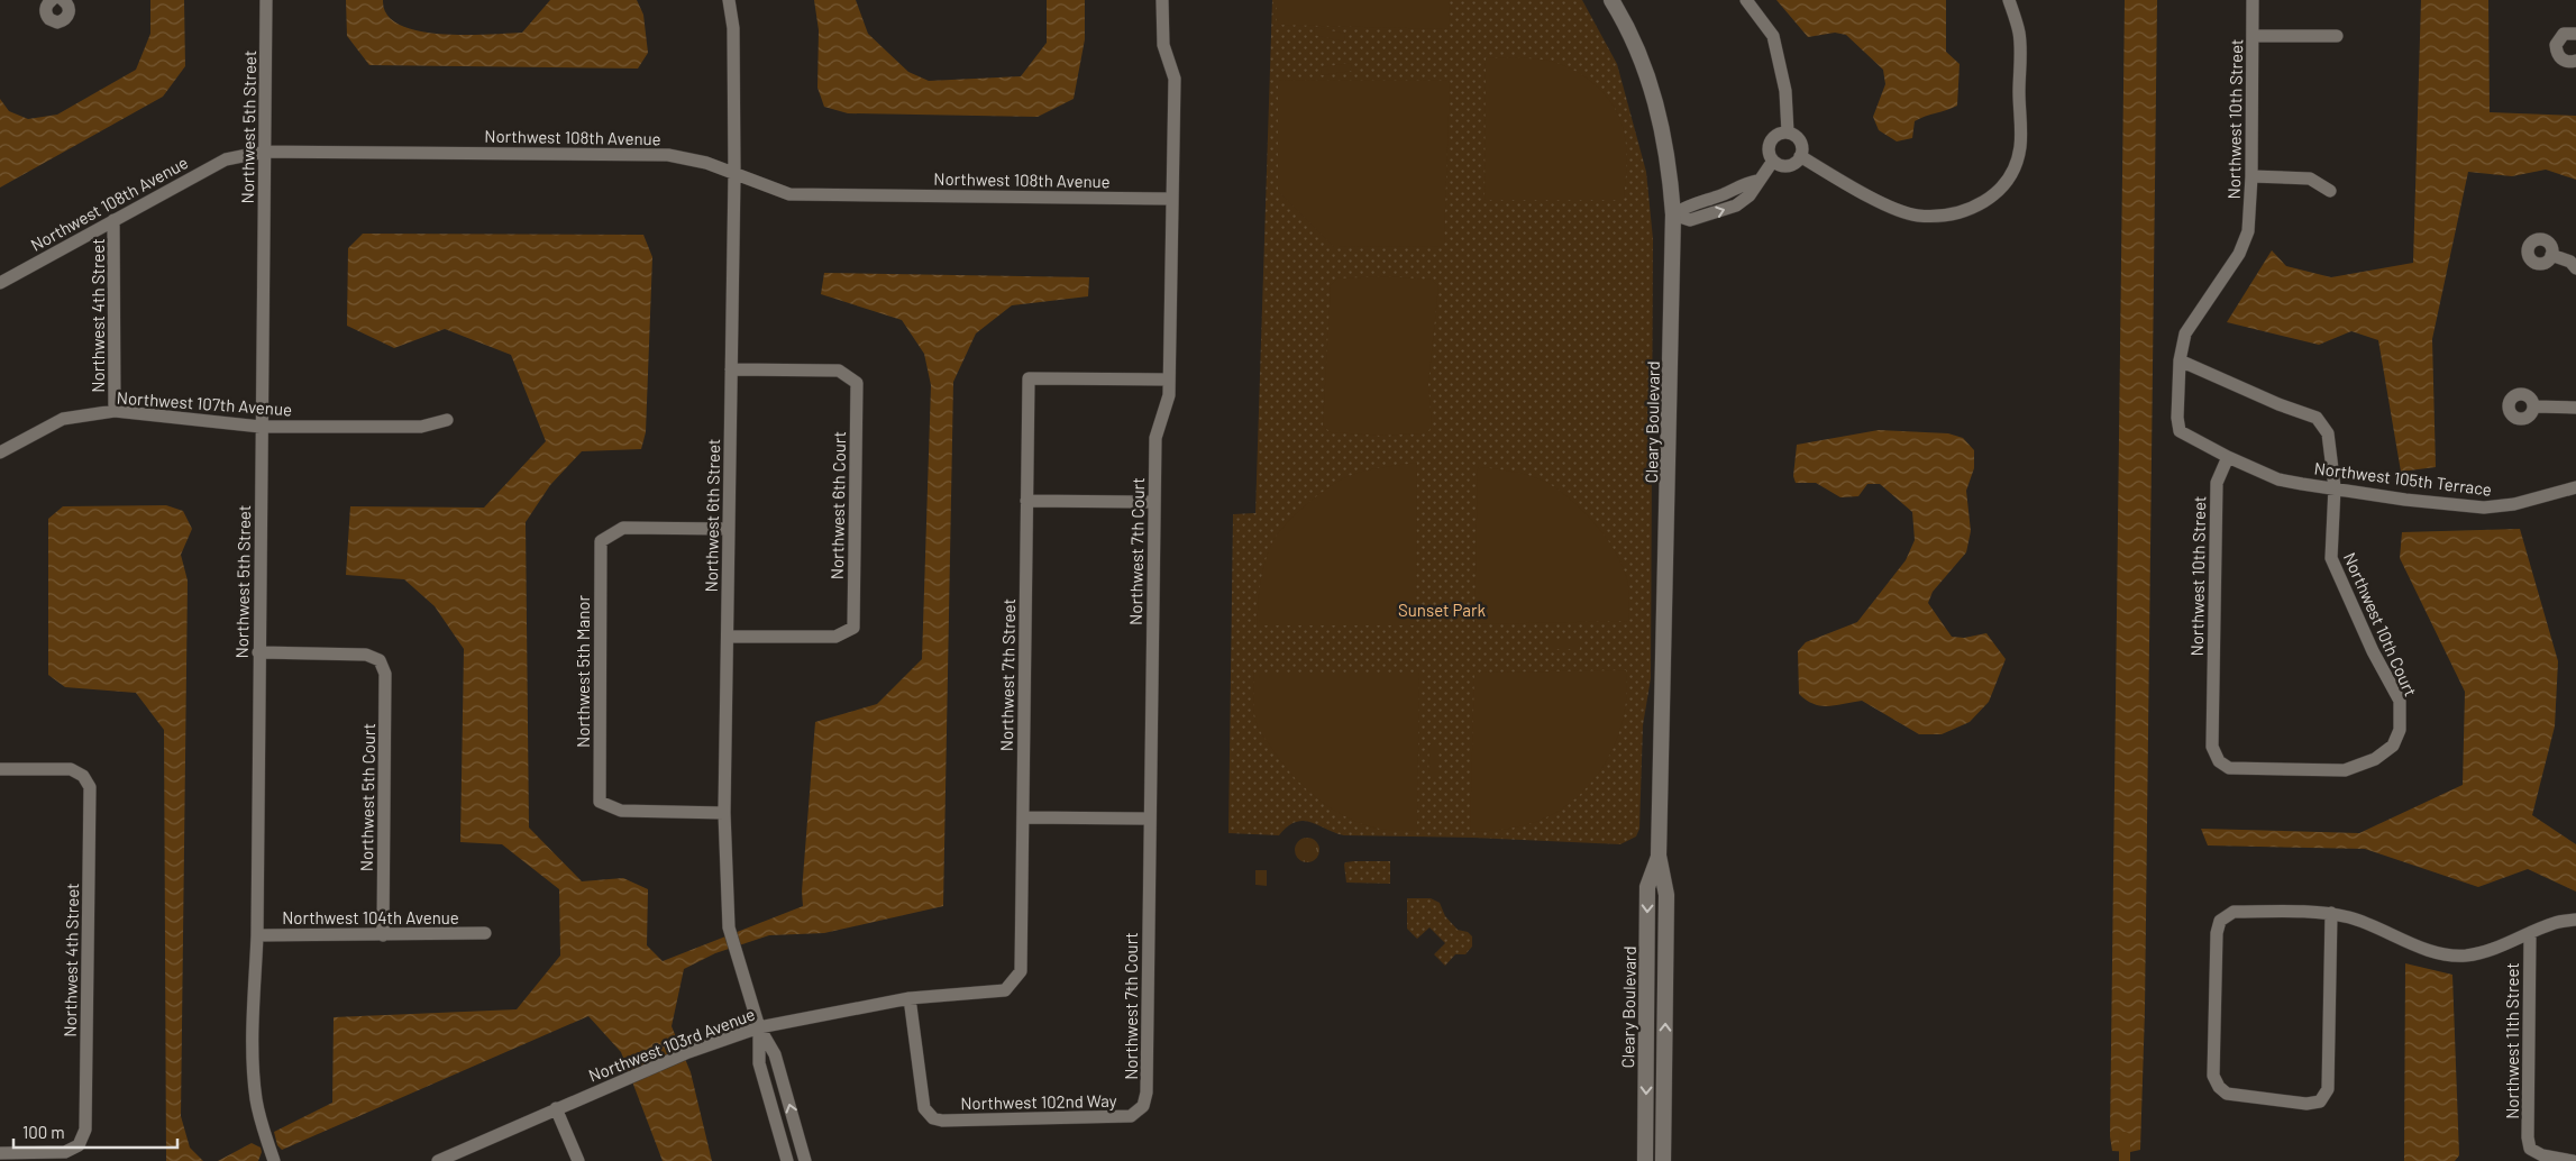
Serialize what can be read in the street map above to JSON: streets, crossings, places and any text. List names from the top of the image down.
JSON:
{
  "streets": {
    "street": [
      "Northwest 10th Street",
      "Northwest 5th Street",
      "Northwest 108th Avenue",
      "Northwest 4th Street",
      "Northwest 107th Avenue",
      "Cleary Boulevard",
      "Northwest 105th Terrace",
      "Northwest 6th Court",
      "Northwest 6th Street",
      "Northwest 7th Court",
      "Northwest 10th Court",
      "Northwest 5th Manor",
      "Northwest 7th Street",
      "Northwest 5th Court",
      "Northwest 104th Avenue",
      "Northwest 11th Street",
      "Northwest 103rd Avenue",
      "Northwest 102nd Way"
    ]
  },
  "crossings": [
    ["Northwest 10th Street", "Northwest 105th Terrace"],
    ["Northwest 10th Street", "Northwest 10th Court"],
    ["Northwest 5th Street", "Northwest 108th Avenue"],
    ["Northwest 5th Street", "Northwest 107th Avenue"],
    ["Northwest 5th Street", "Northwest 5th Court"],
    ["Northwest 5th Street", "Northwest 104th Avenue"],
    ["Northwest 108th Avenue", "Northwest 4th Street"],
    ["Northwest 108th Avenue", "Northwest 6th Street"],
    ["Northwest 108th Avenue", "Northwest 7th Court"],
    ["Northwest 4th Street", "Northwest 107th Avenue"],
    ["Northwest 105th Terrace", "Northwest 10th Court"],
    ["Northwest 6th Court", "Northwest 6th Street"],
    ["Northwest 6th Street", "Northwest 5th Manor"],
    ["Northwest 6th Street", "Northwest 103rd Avenue"],
    ["Northwest 7th Court", "Northwest 7th Street"],
    ["Northwest 7th Court", "Northwest 102nd Way"],
    ["Northwest 7th Street", "Northwest 103rd Avenue"],
    ["Northwest 5th Court", "Northwest 104th Avenue"],
    ["Northwest 103rd Avenue", "Northwest 102nd Way"]
  ],
  "parks": ["Sunset Park"],
  "scale_bar": "100 m"
}
